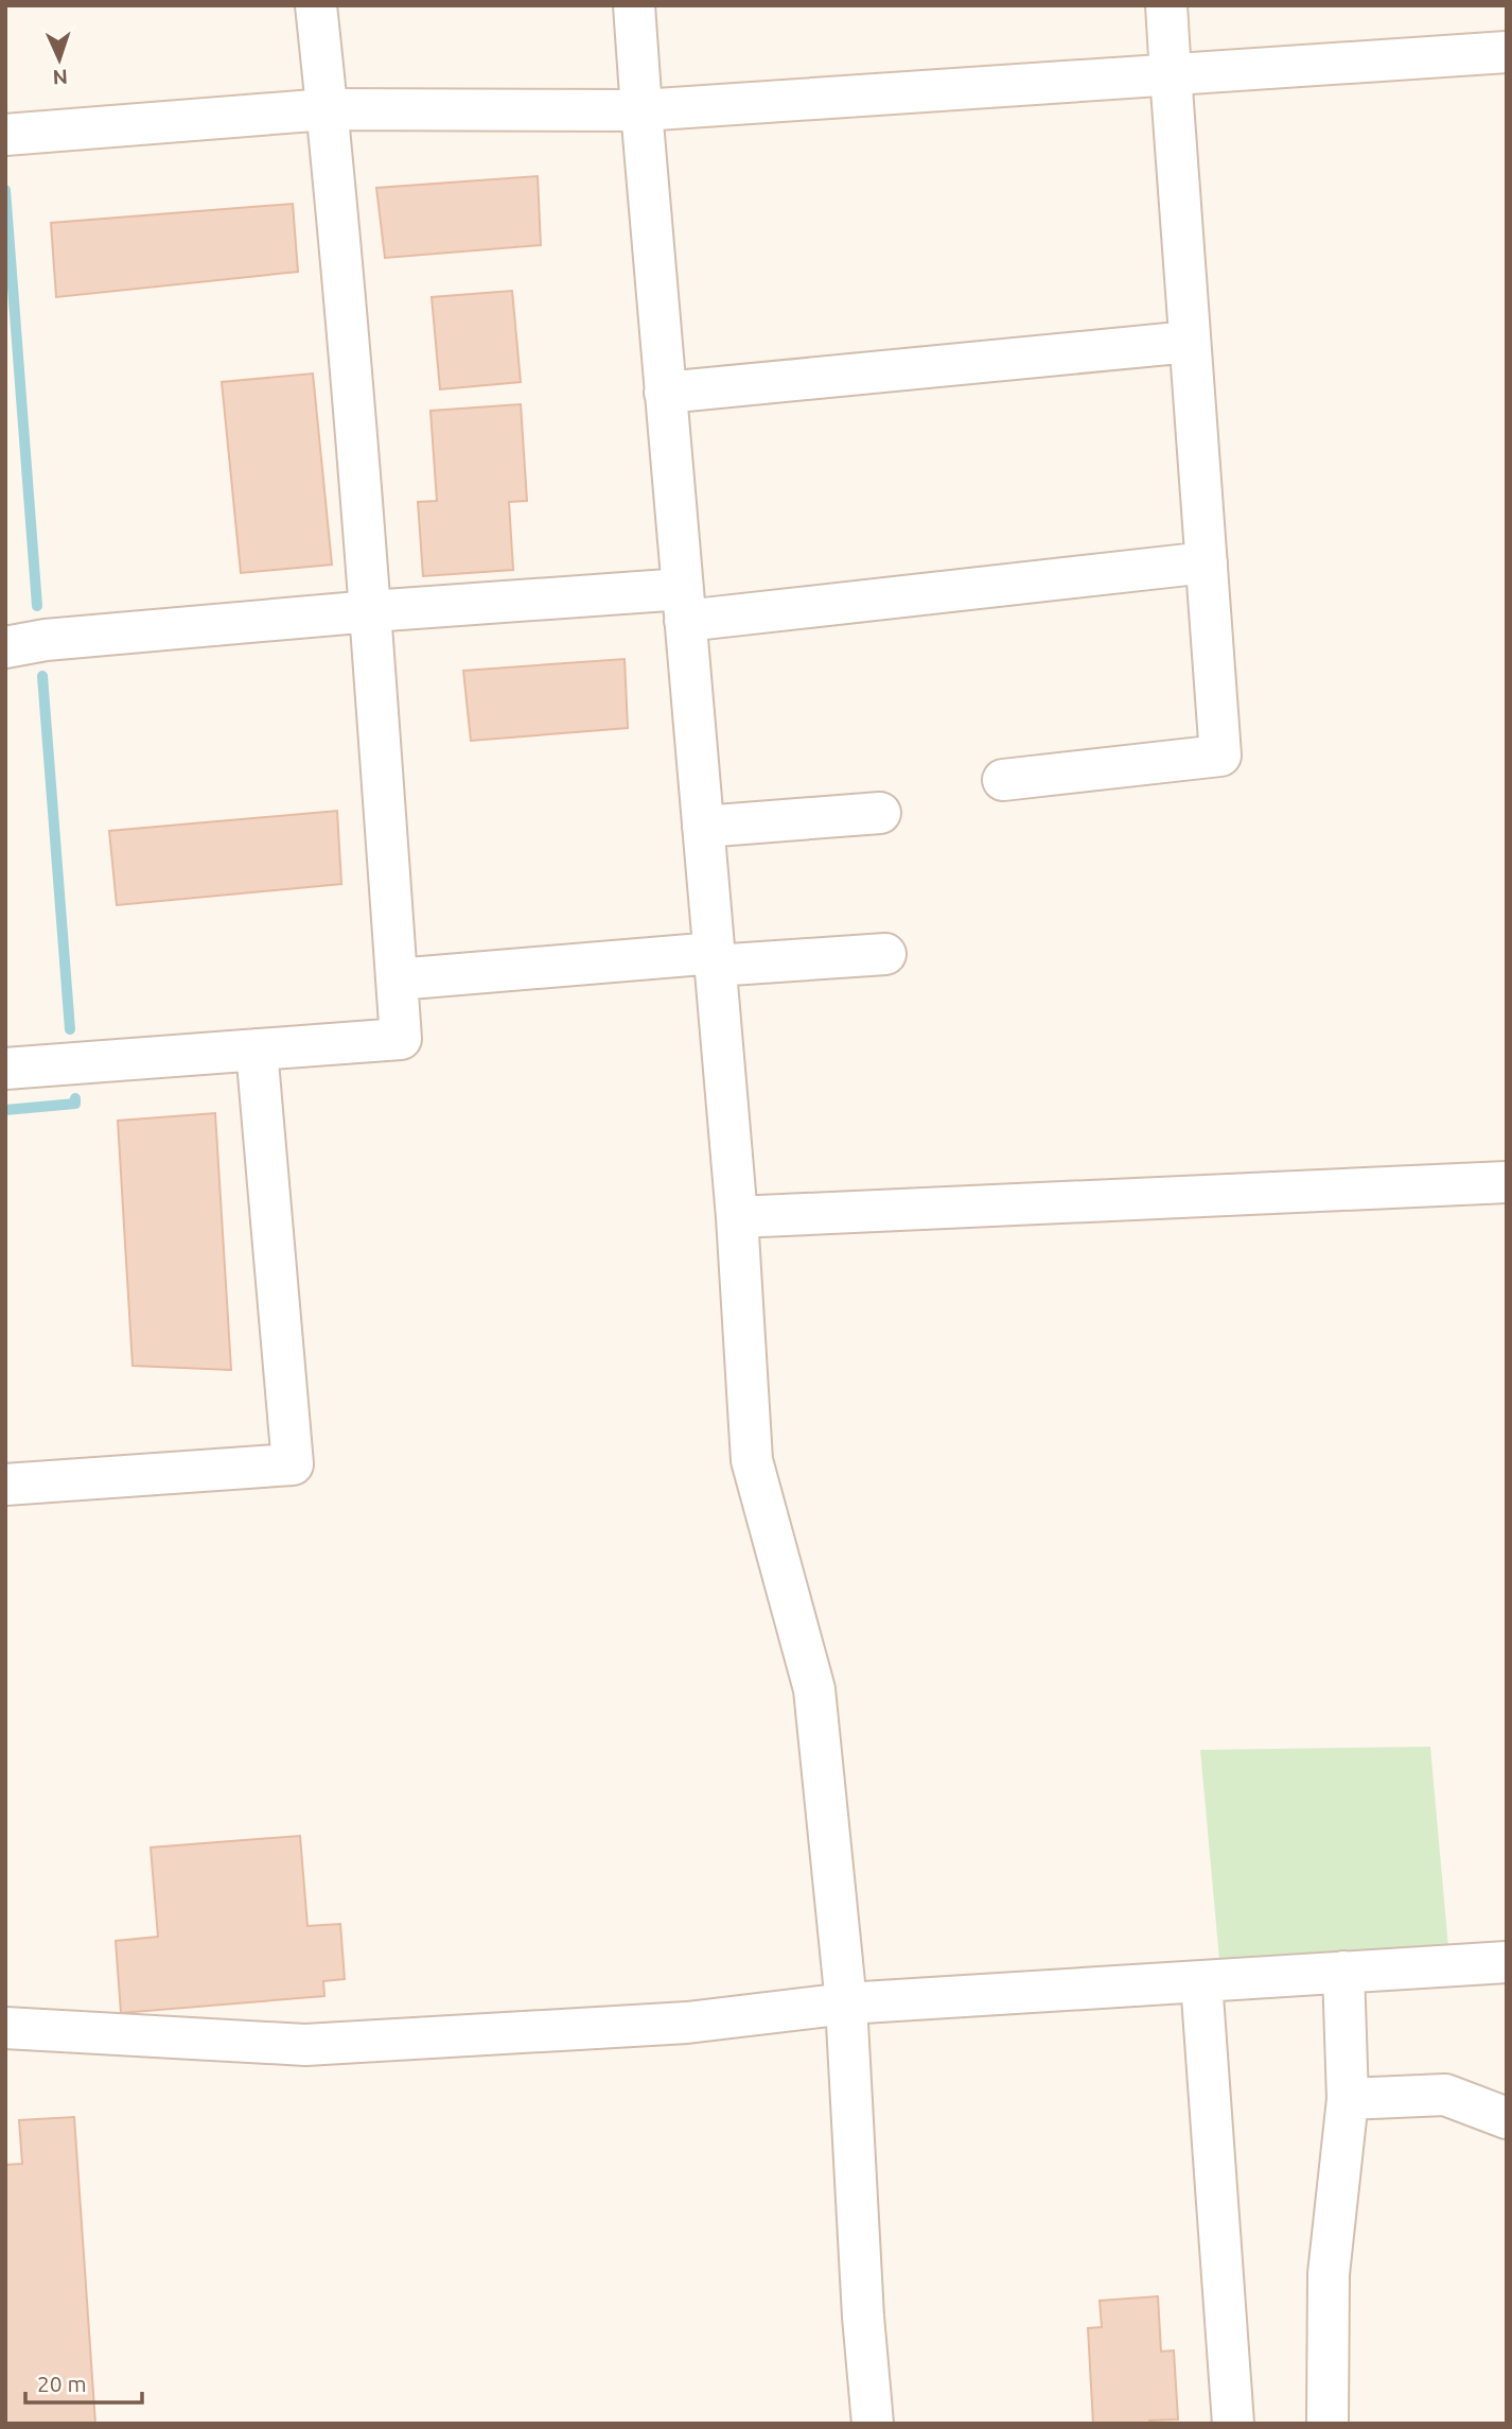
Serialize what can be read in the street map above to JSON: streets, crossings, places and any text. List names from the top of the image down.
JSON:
{
  "scale_bar": "20 m",
  "north": "bottom"
}
